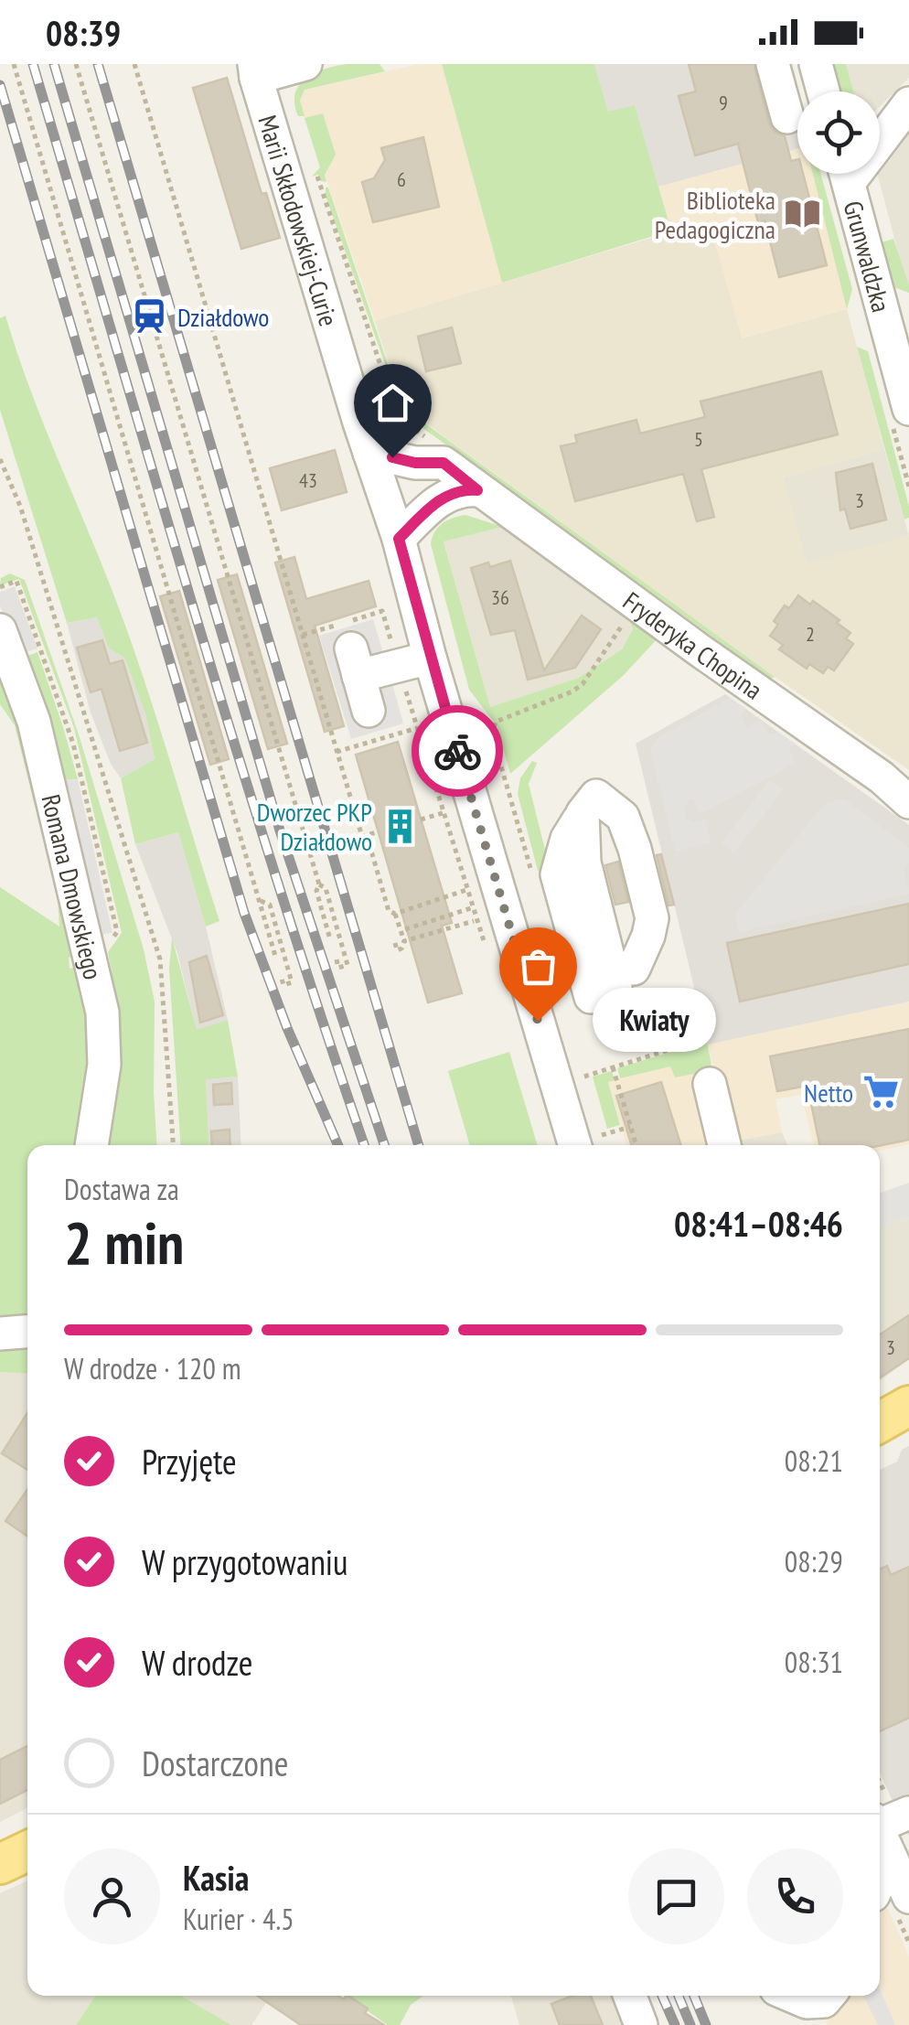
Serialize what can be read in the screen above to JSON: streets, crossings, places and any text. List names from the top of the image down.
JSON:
{
  "streets": {
    "street": [
      "Marii Skłodowskiej-Curie",
      "Grunwaldzka",
      "Fryderyka Chopina",
      "Romana Dmowskiego"
    ]
  },
  "crossings": [
    ["Marii Skłodowskiej-Curie", "Fryderyka Chopina"]
  ],
  "places": {
    "library": ["Biblioteka Pedagogiczna"],
    "station": ["Działdowo"],
    "building": ["Dworzec PKP Działdowo"],
    "other": ["Kwiaty"],
    "supermarket": ["Netto"]
  },
  "house_numbers": [
    "9",
    "6",
    "5",
    "43",
    "3",
    "36",
    "2",
    "3"
  ],
  "page": {
    "status": "08:39",
    "bubble": "Kwiaty",
    "heading": ["2 min", "Dostawa za", "08:41–08:46"],
    "panel": ["Kasia", "Kurier · 4.5"],
    "bar": "W drodze · 120 m",
    "list": [
      ["Przyjęte", "08:21"],
      ["W przygotowaniu", "08:29"],
      ["W drodze", "08:31"],
      "Dostarczone"
    ]
  }
}
